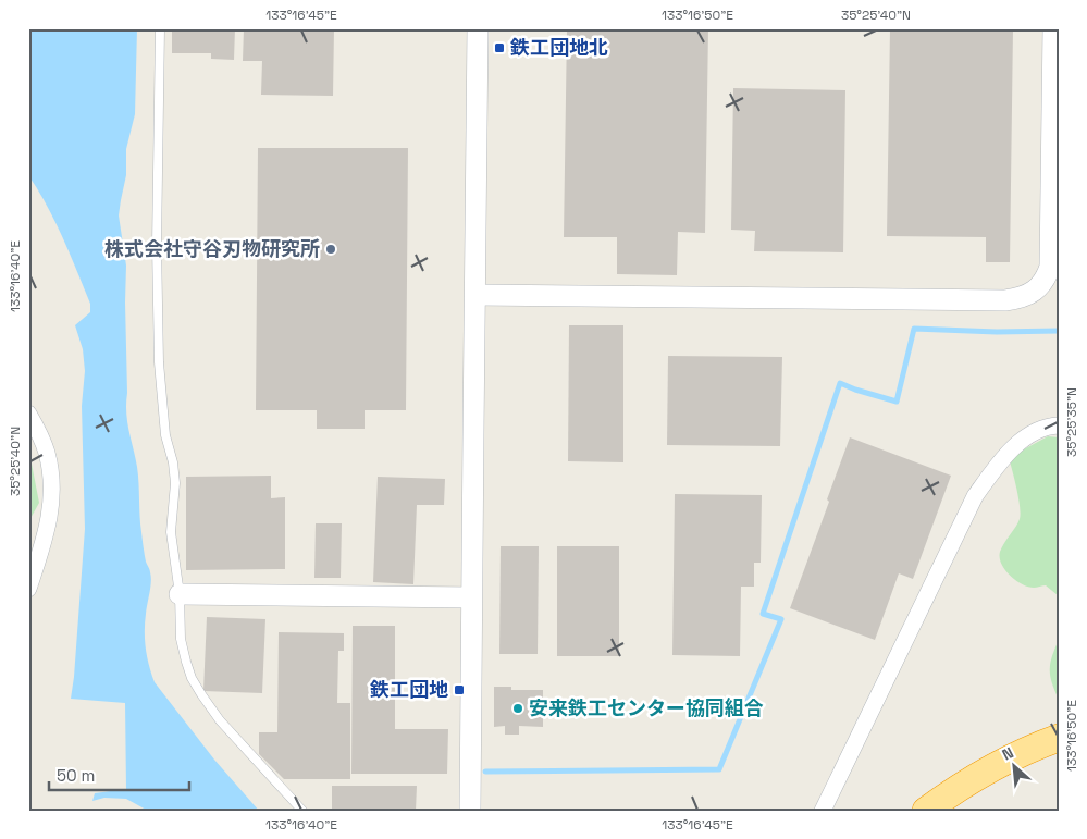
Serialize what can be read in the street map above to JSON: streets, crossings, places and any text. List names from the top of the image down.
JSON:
{
  "places": {
    "transit": ["鉄工団地北", "鉄工団地"],
    "other": ["株式会社守谷刃物研究所", "安来鉄工センター協同組合"]
  },
  "scale_bar": "50 m",
  "north": "top left",
  "coordinates": [
    "133°16'45\"E",
    "133°16'50\"E",
    "35°25'40\"N",
    "133°16'40\"E",
    "35°25'35\"N"
  ]
}
